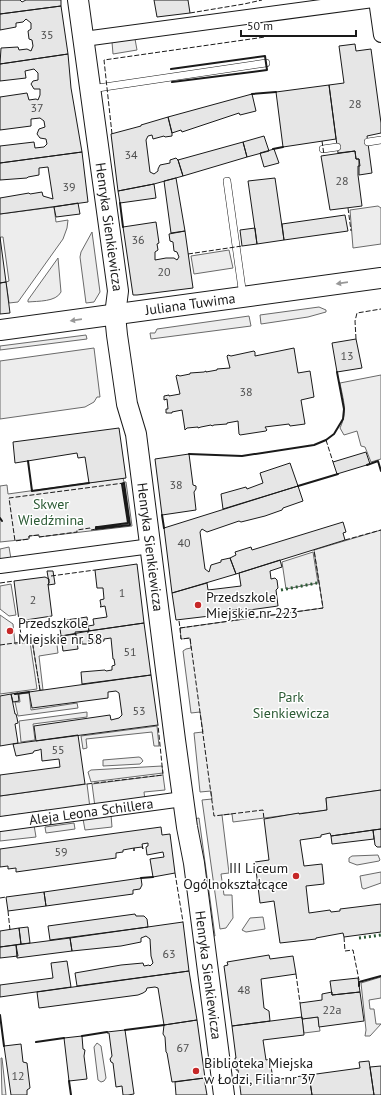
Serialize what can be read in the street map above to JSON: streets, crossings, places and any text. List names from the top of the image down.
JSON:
{
  "streets": {
    "street": ["Henryka Sienkiewicza", "Juliana Tuwima", "Aleja Leona Schillera"]
  },
  "crossings": [
    ["Henryka Sienkiewicza", "Juliana Tuwima"],
    ["Henryka Sienkiewicza", "Aleja Leona Schillera"]
  ],
  "one_way": ["Juliana Tuwima"],
  "parks": ["Skwer Wiedźmina", "Park Sienkiewicza"],
  "places": [
    "Przedszkole Miejskie nr 223",
    "Przedszkole Miejskie nr 58",
    "III Liceum Ogólnokształcące",
    "Biblioteka Miejska w Łodzi, Filia nr 37"
  ],
  "house_numbers": [
    "35",
    "28",
    "37",
    "34",
    "28",
    "39",
    "36",
    "20",
    "13",
    "38",
    "38",
    "40",
    "1",
    "2",
    "51",
    "53",
    "55",
    "59",
    "63",
    "48",
    "22a",
    "67",
    "12"
  ],
  "scale_bar": "50 m"
}
